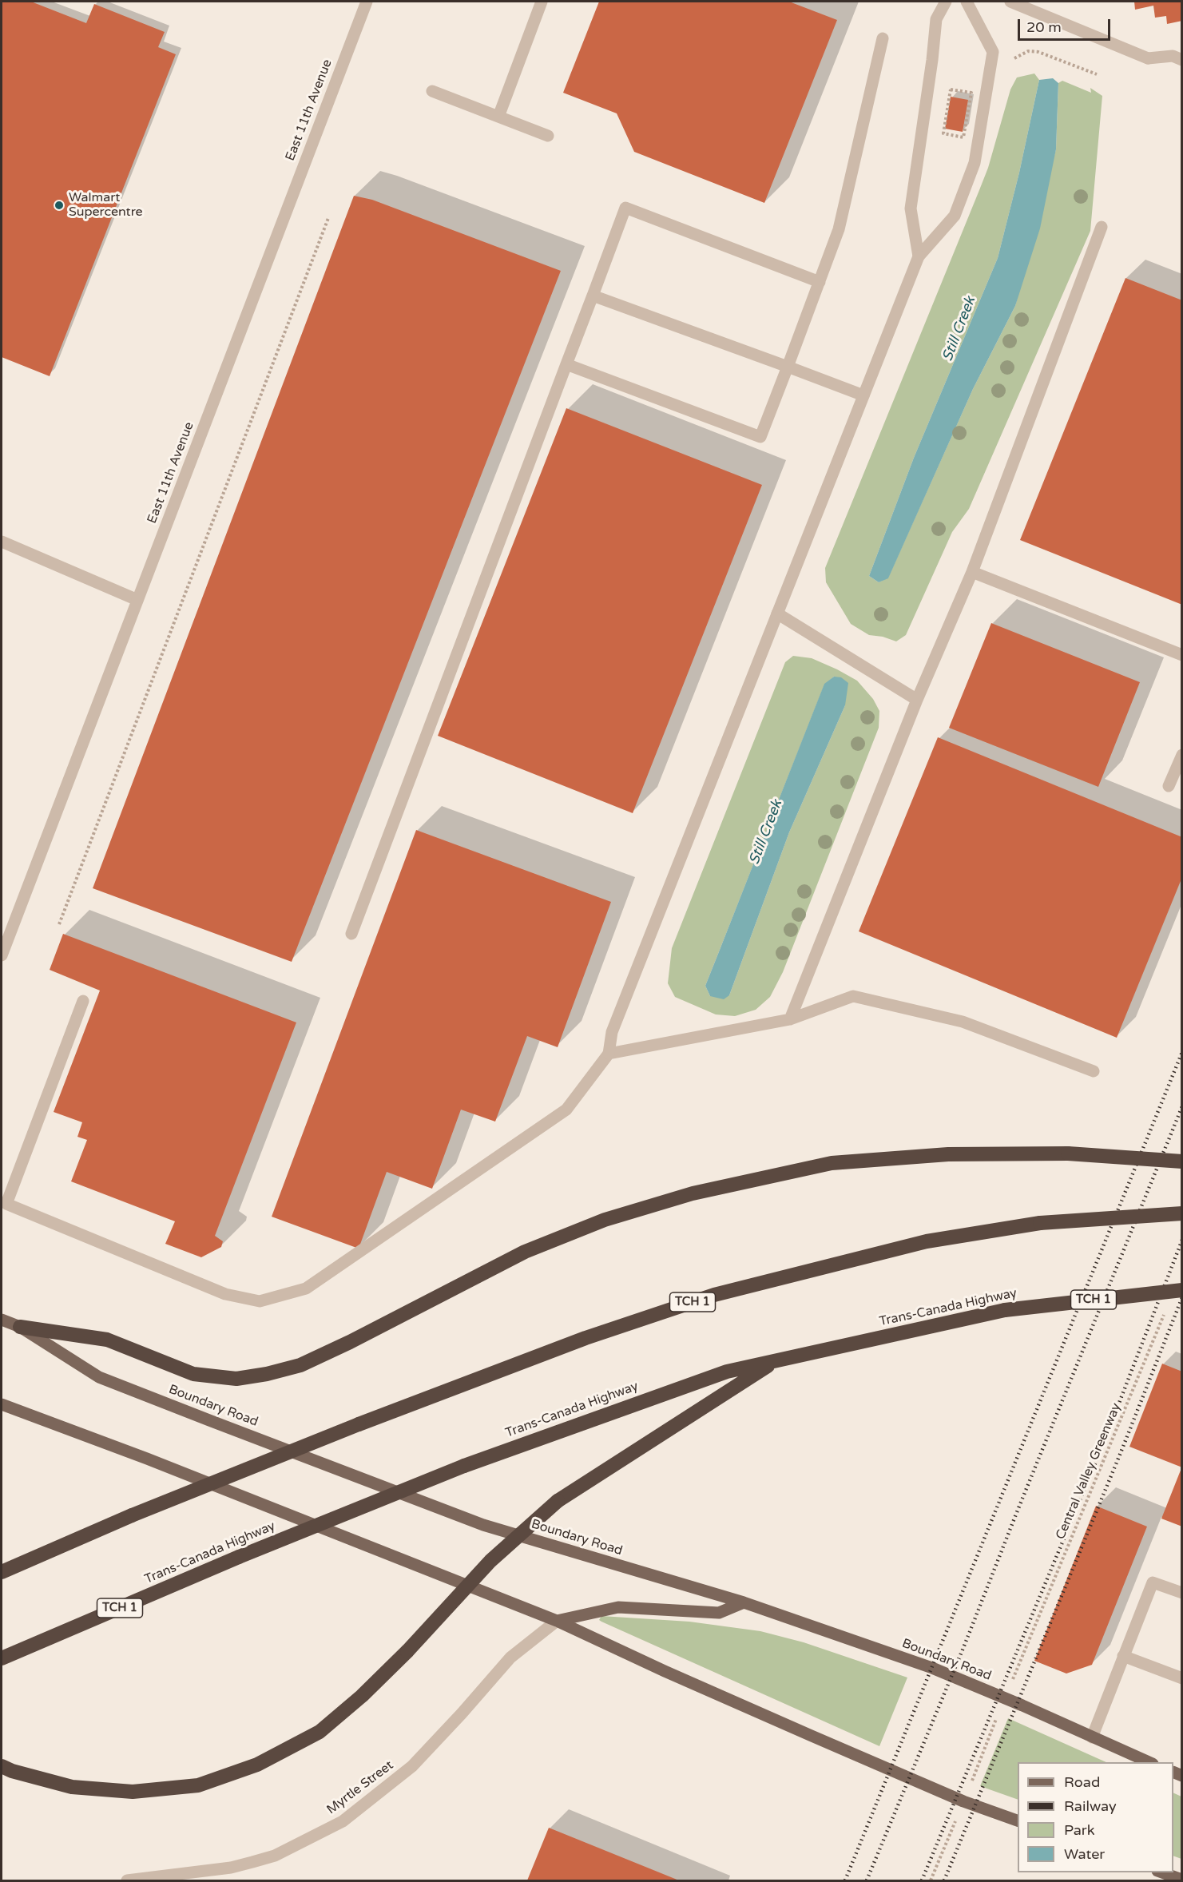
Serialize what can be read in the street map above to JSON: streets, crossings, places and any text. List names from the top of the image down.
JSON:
{
  "streets": {
    "highway": ["TCH 1", "Trans-Canada Highway"],
    "main road": ["Boundary Road"],
    "street": ["East 11th Avenue", "Myrtle Street"],
    "path": ["Central Valley Greenway"]
  },
  "water": ["Still Creek"],
  "places": ["Walmart Supercentre"],
  "legend": [
    "Road",
    "Railway",
    "Park",
    "Water"
  ],
  "scale_bar": "20 m"
}
